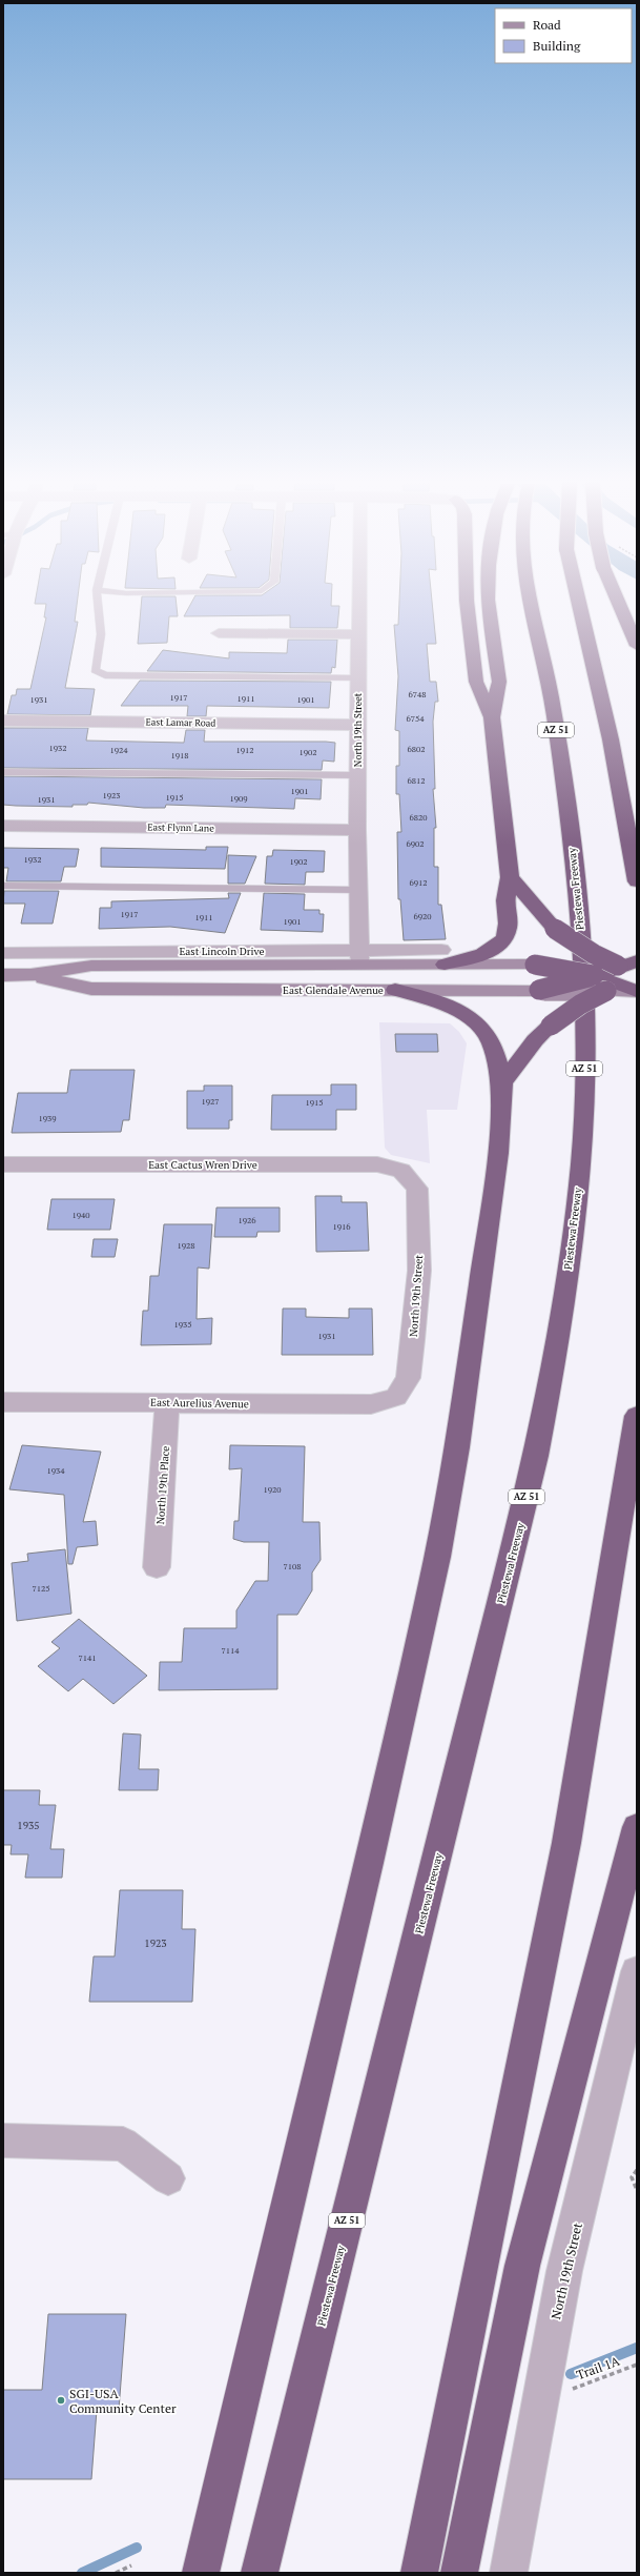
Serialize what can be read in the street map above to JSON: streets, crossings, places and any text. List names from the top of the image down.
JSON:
{
  "streets": {
    "highway": ["AZ 51", "Piestewa Freeway"],
    "main road": ["East Glendale Avenue"],
    "street": [
      "East Lamar Road",
      "North 19th Street",
      "East Flynn Lane",
      "East Lincoln Drive",
      "East Cactus Wren Drive",
      "East Aurelius Avenue",
      "North 19th Place"
    ],
    "path": ["Trail 1A"]
  },
  "crossings": [
    ["East Lamar Road", "North 19th Street"],
    ["North 19th Street", "East Flynn Lane"],
    ["North 19th Street", "East Lincoln Drive"],
    ["North 19th Street", "East Glendale Avenue"],
    ["North 19th Street", "East Cactus Wren Drive"],
    ["North 19th Street", "East Aurelius Avenue"],
    ["East Lincoln Drive", "East Glendale Avenue"],
    ["East Aurelius Avenue", "North 19th Place"]
  ],
  "places": ["SGI-USA Community Center"],
  "house_numbers": [
    "6748",
    "1917",
    "1911",
    "1931",
    "1901",
    "6754",
    "1932",
    "6802",
    "1924",
    "1912",
    "1902",
    "1918",
    "6812",
    "1901",
    "1923",
    "1915",
    "1909",
    "1931",
    "6820",
    "6902",
    "1932",
    "1902",
    "6912",
    "1917",
    "6920",
    "1911",
    "1901",
    "1927",
    "1915",
    "1939",
    "1940",
    "1926",
    "1916",
    "1928",
    "1935",
    "1931",
    "1934",
    "1920",
    "7108",
    "7125",
    "7114",
    "7141",
    "1935",
    "1923"
  ],
  "legend": ["Road", "Building"]
}
